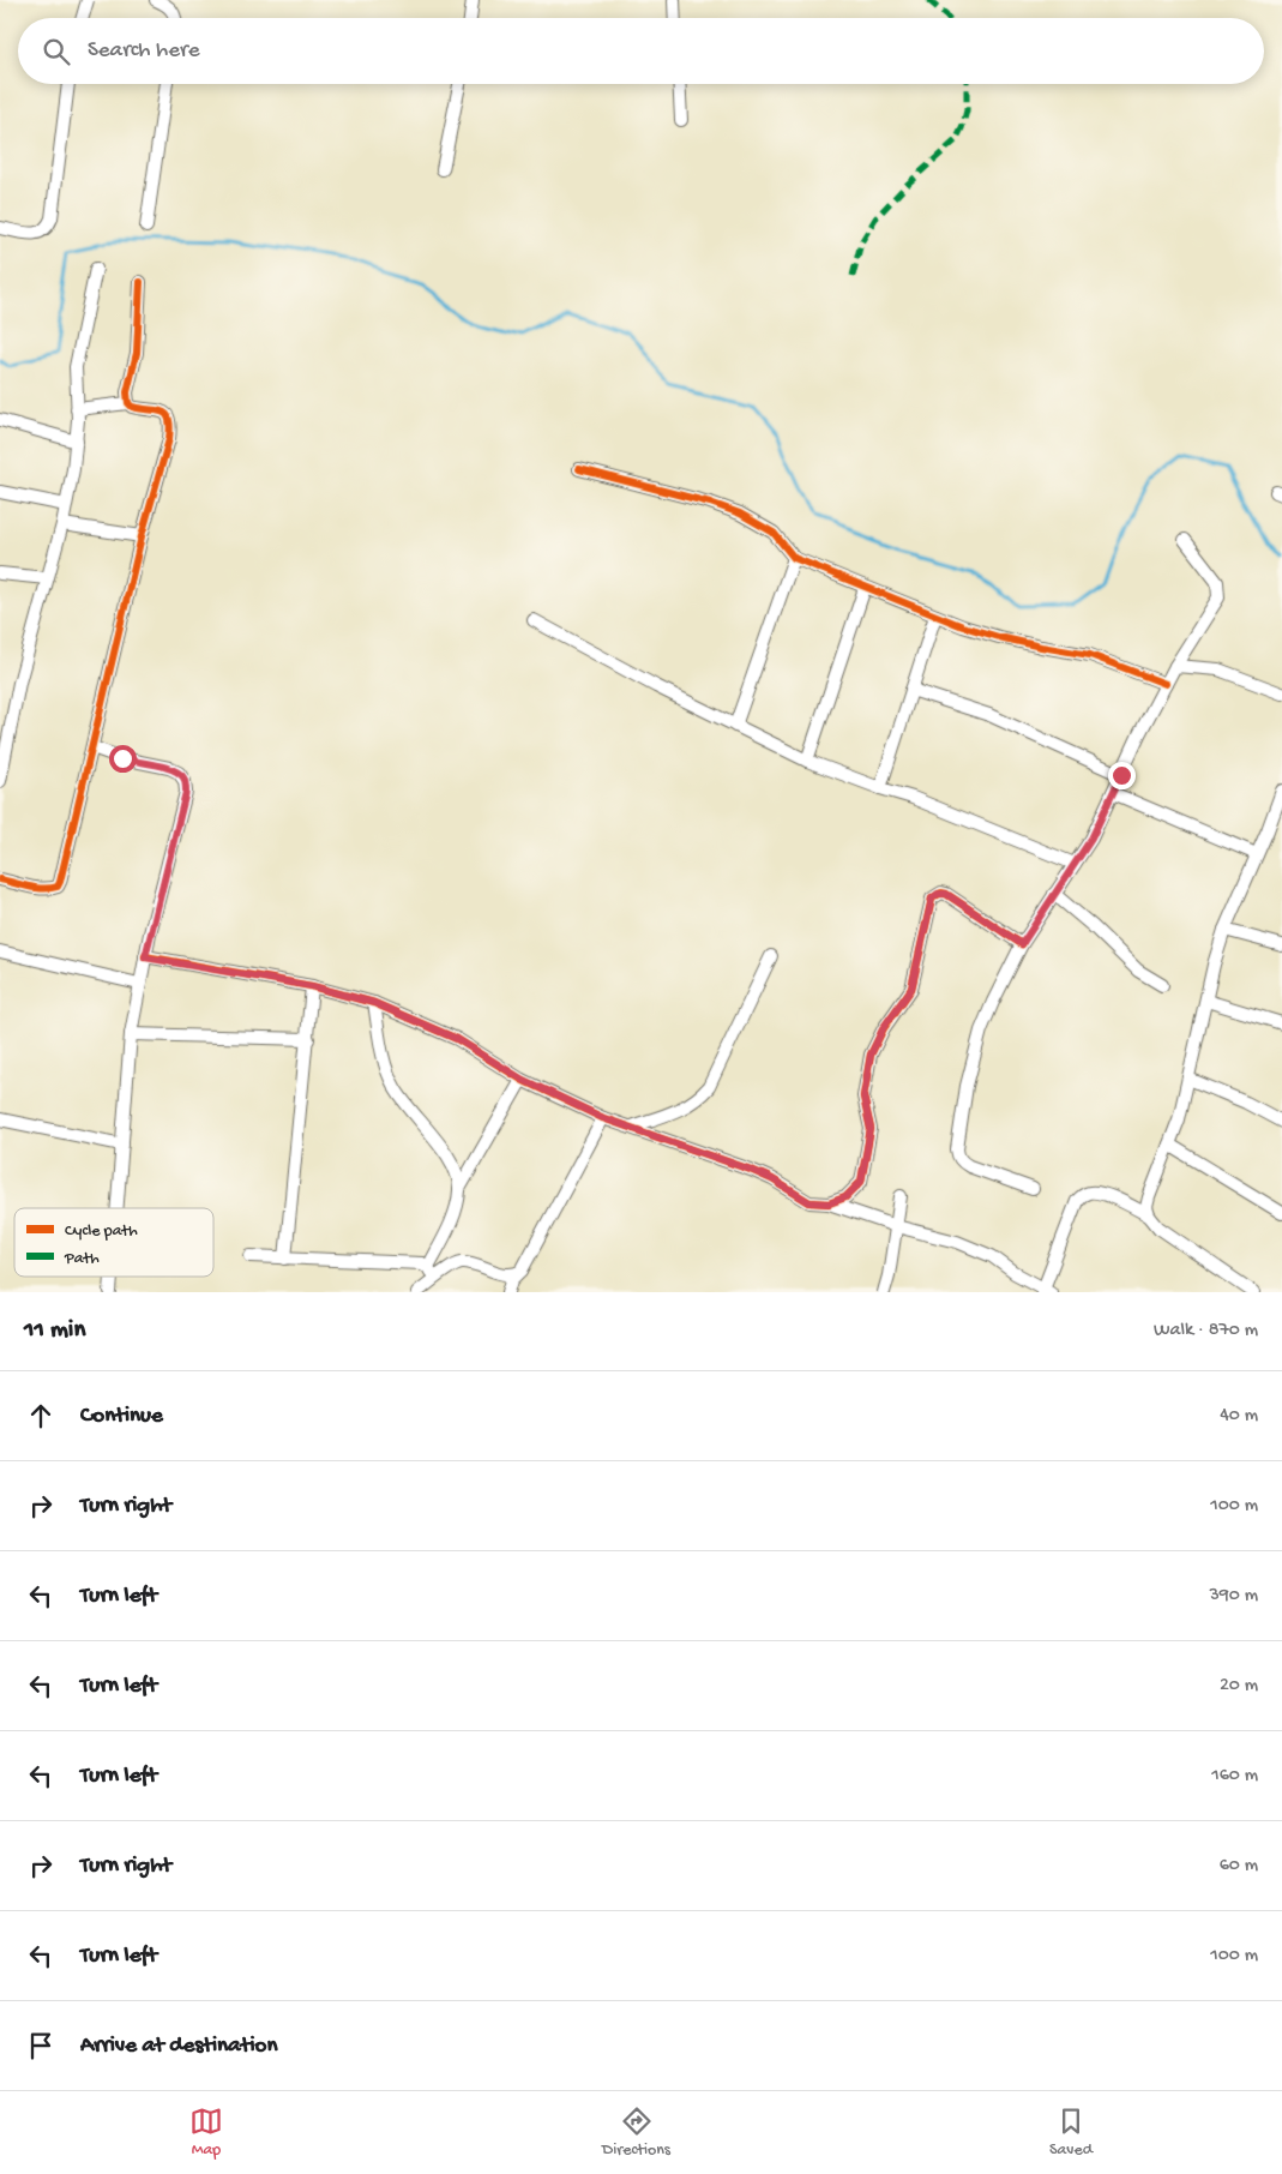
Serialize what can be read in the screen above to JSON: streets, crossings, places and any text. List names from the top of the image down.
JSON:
{
  "legend": ["Cycle path", "Path"],
  "page": {
    "search": "Search here",
    "heading": ["11 min", "Walk · 870 m"],
    "list": [
      ["Continue", "40 m"],
      ["Turn right", "100 m"],
      ["Turn left", "390 m"],
      ["Turn left", "20 m"],
      ["Turn left", "160 m"],
      ["Turn right", "60 m"],
      ["Turn left", "100 m"],
      "Arrive at destination"
    ],
    "nav": ["Map", "Directions", "Saved"]
  }
}
